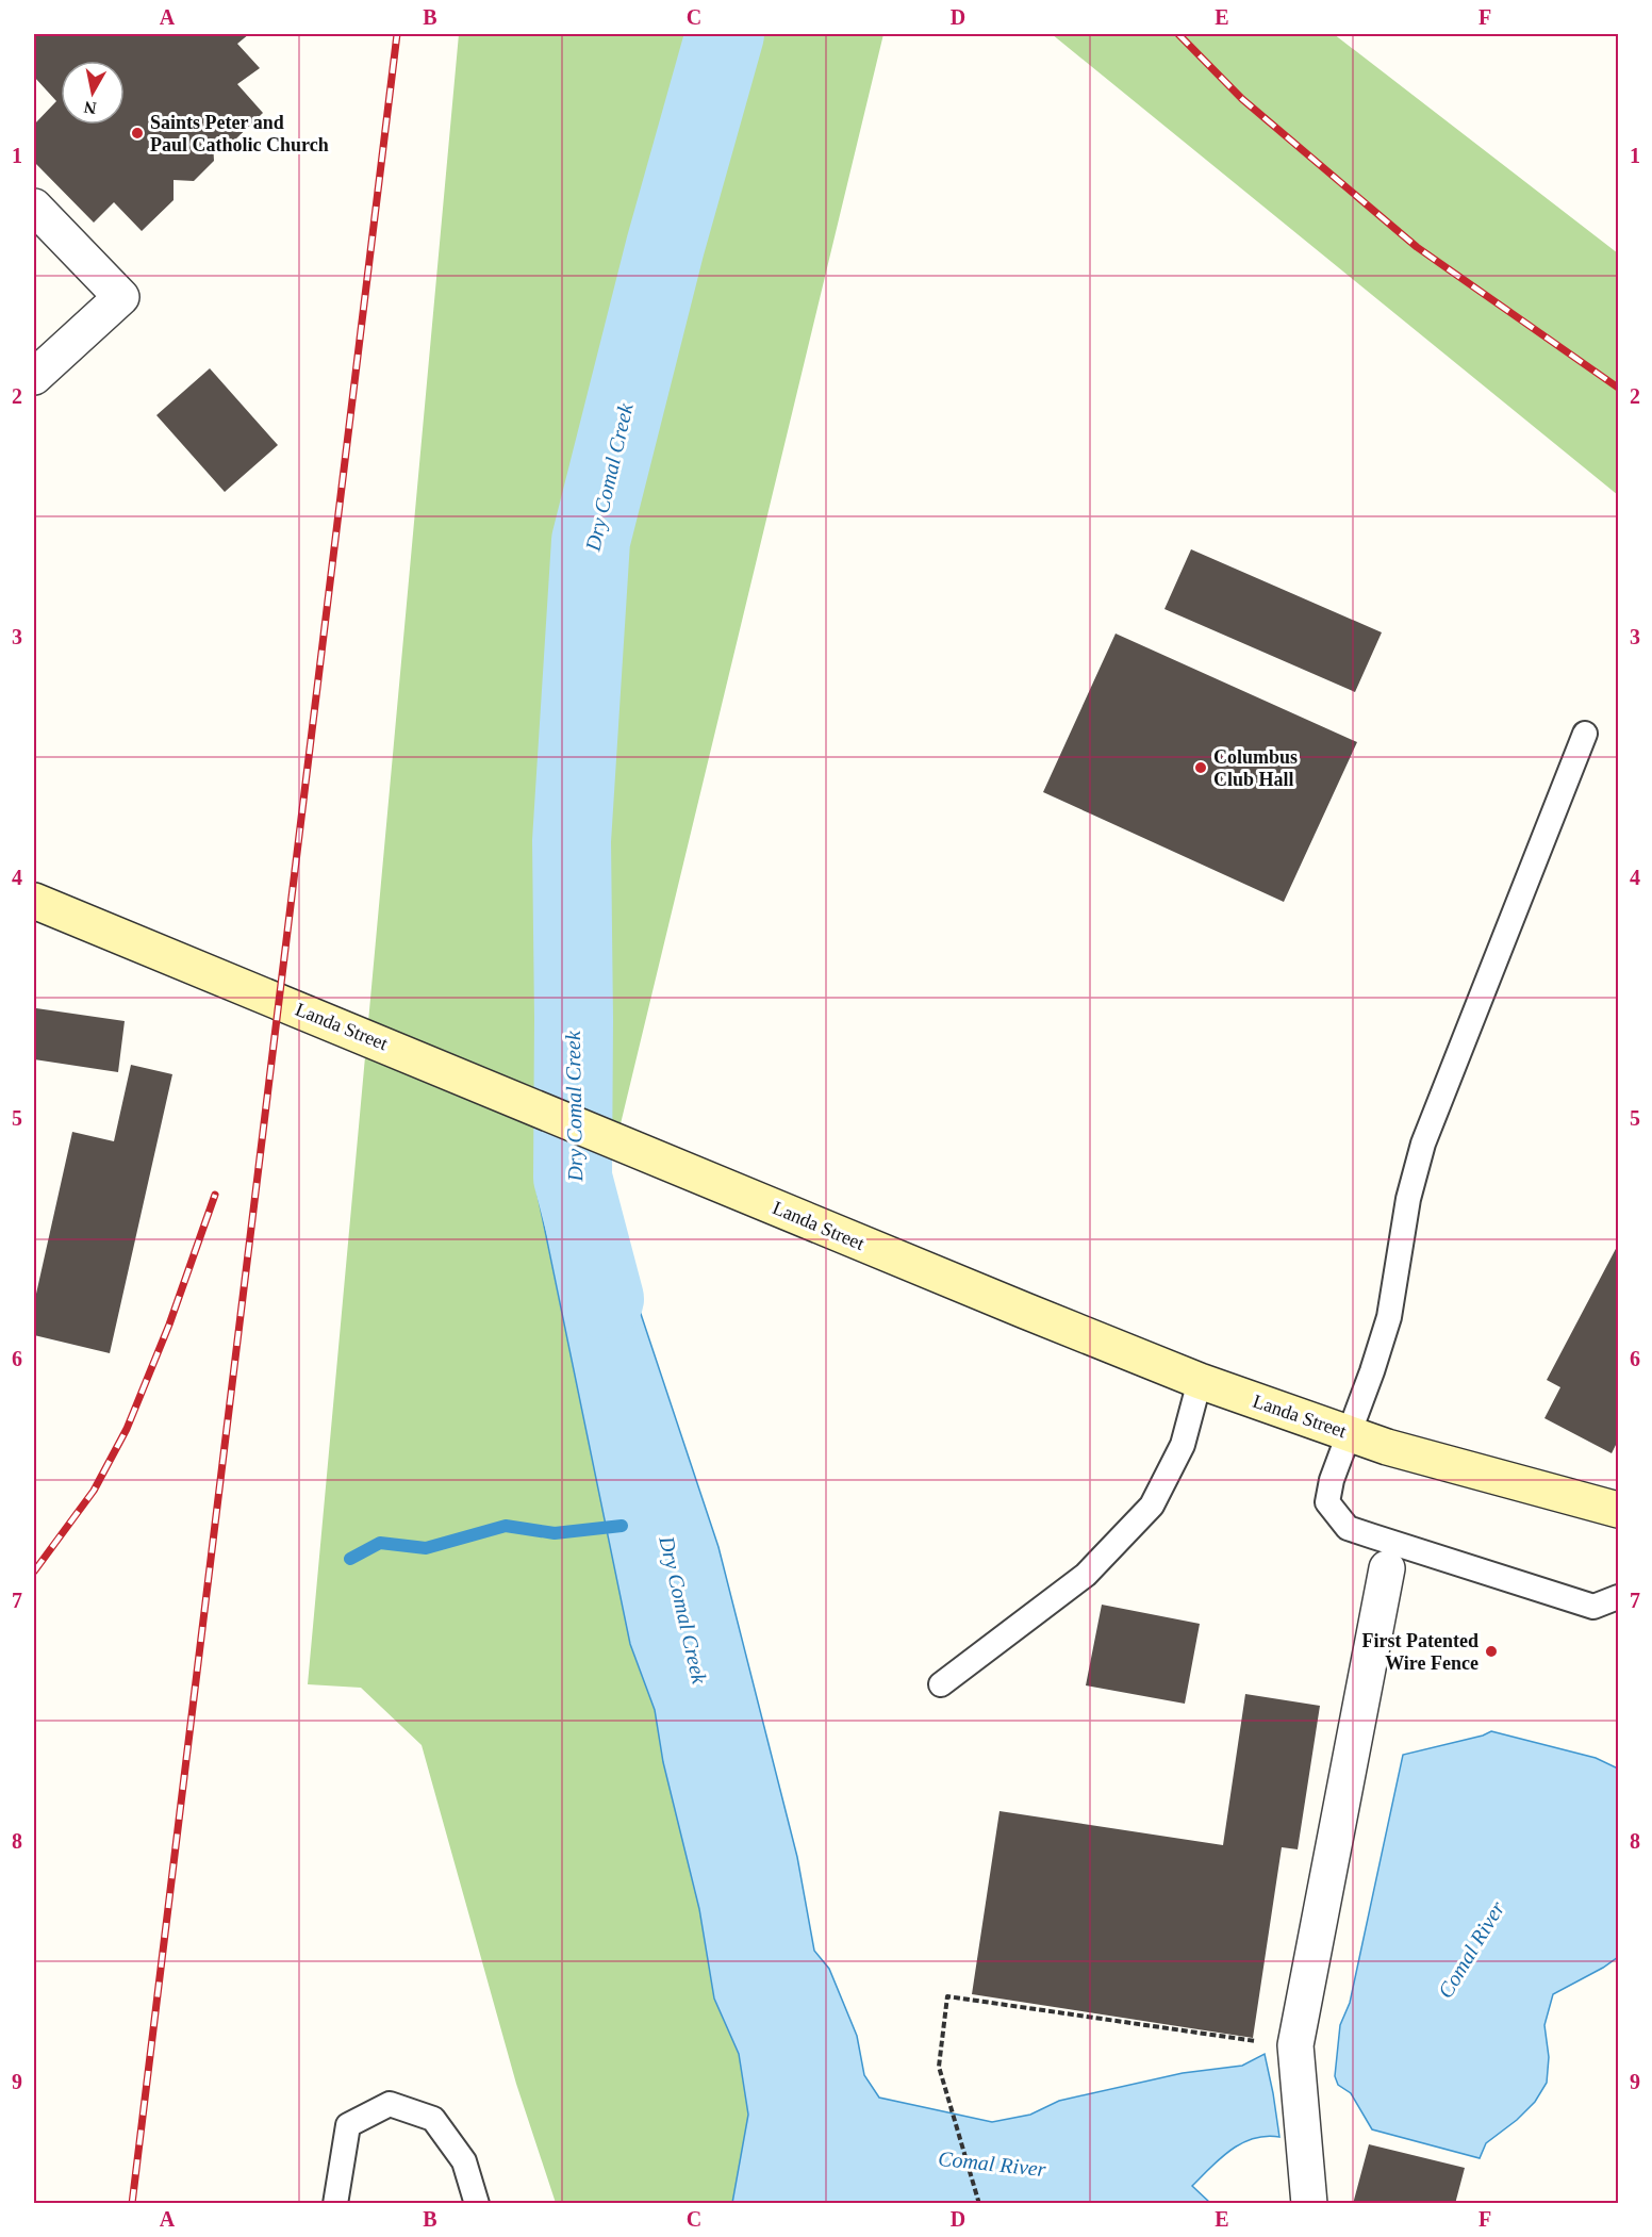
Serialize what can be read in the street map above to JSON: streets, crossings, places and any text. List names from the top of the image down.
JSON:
{
  "streets": {
    "main road": ["Landa Street"]
  },
  "water": ["Dry Comal Creek", "Comal River"],
  "places": ["Saints Peter and Paul Catholic Church", "Columbus Club Hall", "First Patented Wire Fence"],
  "north": "bottom",
  "grid": {
    "columns": [
      "A",
      "B",
      "C",
      "D",
      "E",
      "F"
    ],
    "rows": [
      "1",
      "2",
      "3",
      "4",
      "5",
      "6",
      "7",
      "8",
      "9"
    ]
  }
}
